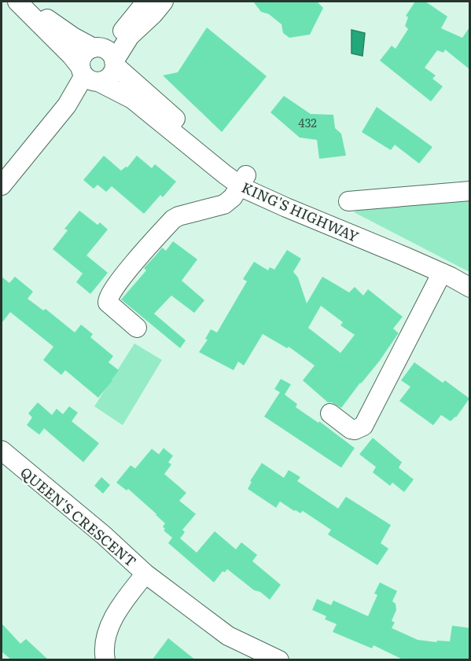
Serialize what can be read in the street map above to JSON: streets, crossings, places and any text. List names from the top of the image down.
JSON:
{
  "streets": {
    "street": ["KING'S HIGHWAY", "QUEEN'S CRESCENT"]
  },
  "house_numbers": ["432"]
}
